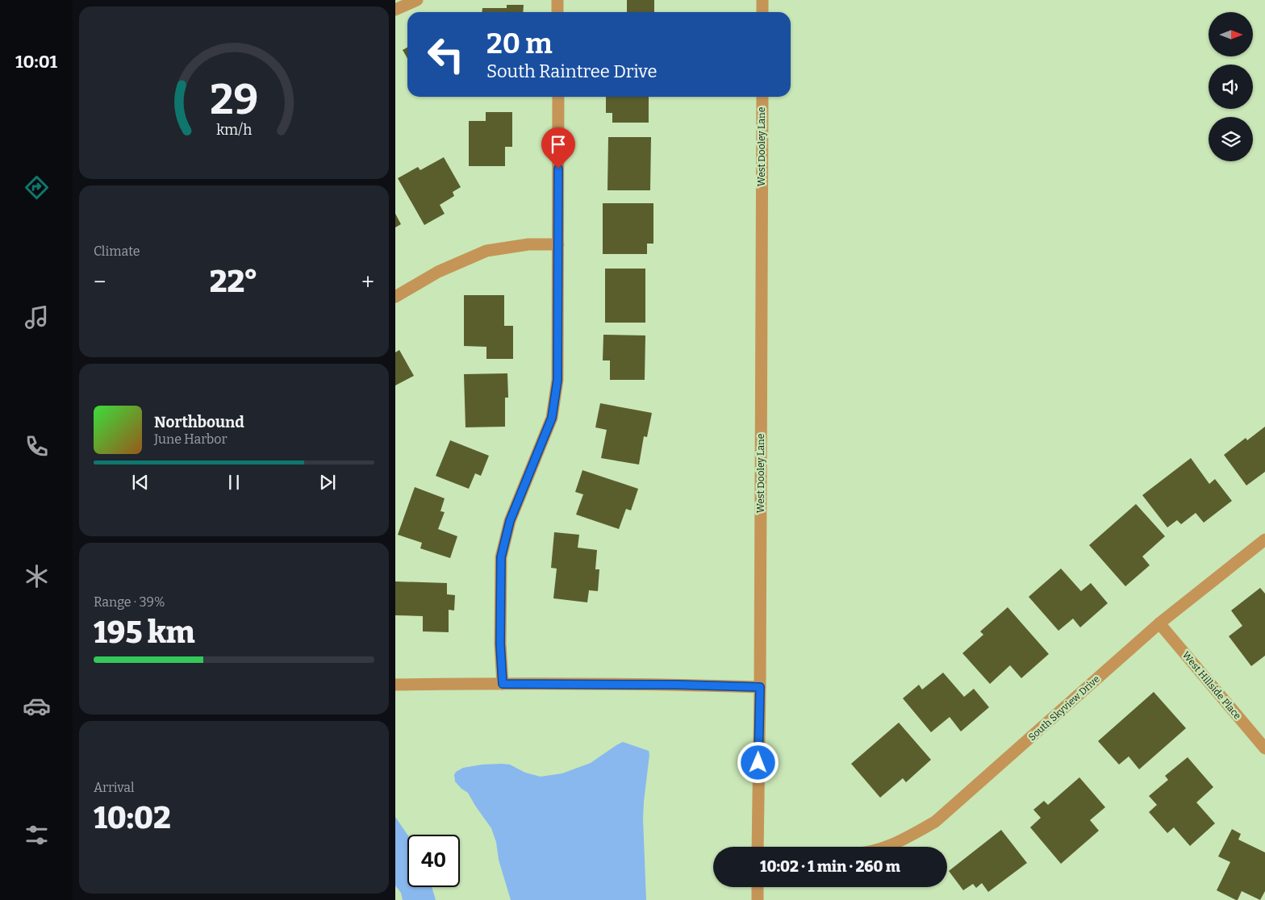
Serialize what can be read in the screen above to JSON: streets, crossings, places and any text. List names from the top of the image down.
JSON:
{
  "streets": {
    "street": ["West Dooley Lane", "West Hillside Place", "South Skyview Drive"]
  },
  "crossings": [
    ["West Hillside Place", "South Skyview Drive"]
  ],
  "north": "right",
  "page": {
    "tabs": "10:01",
    "turn": ["20 m", "South Raintree Drive"],
    "tile": [
      "Climate",
      ["Range · 39%", "195 km"],
      ["Arrival", "10:02"]
    ],
    "heat": ["−", "22°", "+"],
    "song": ["Northbound", "June Harbor"],
    "limit": "40",
    "trip": "10:02 · 1 min · 260 m",
    "gauge": ["29", "km/h"]
  }
}
